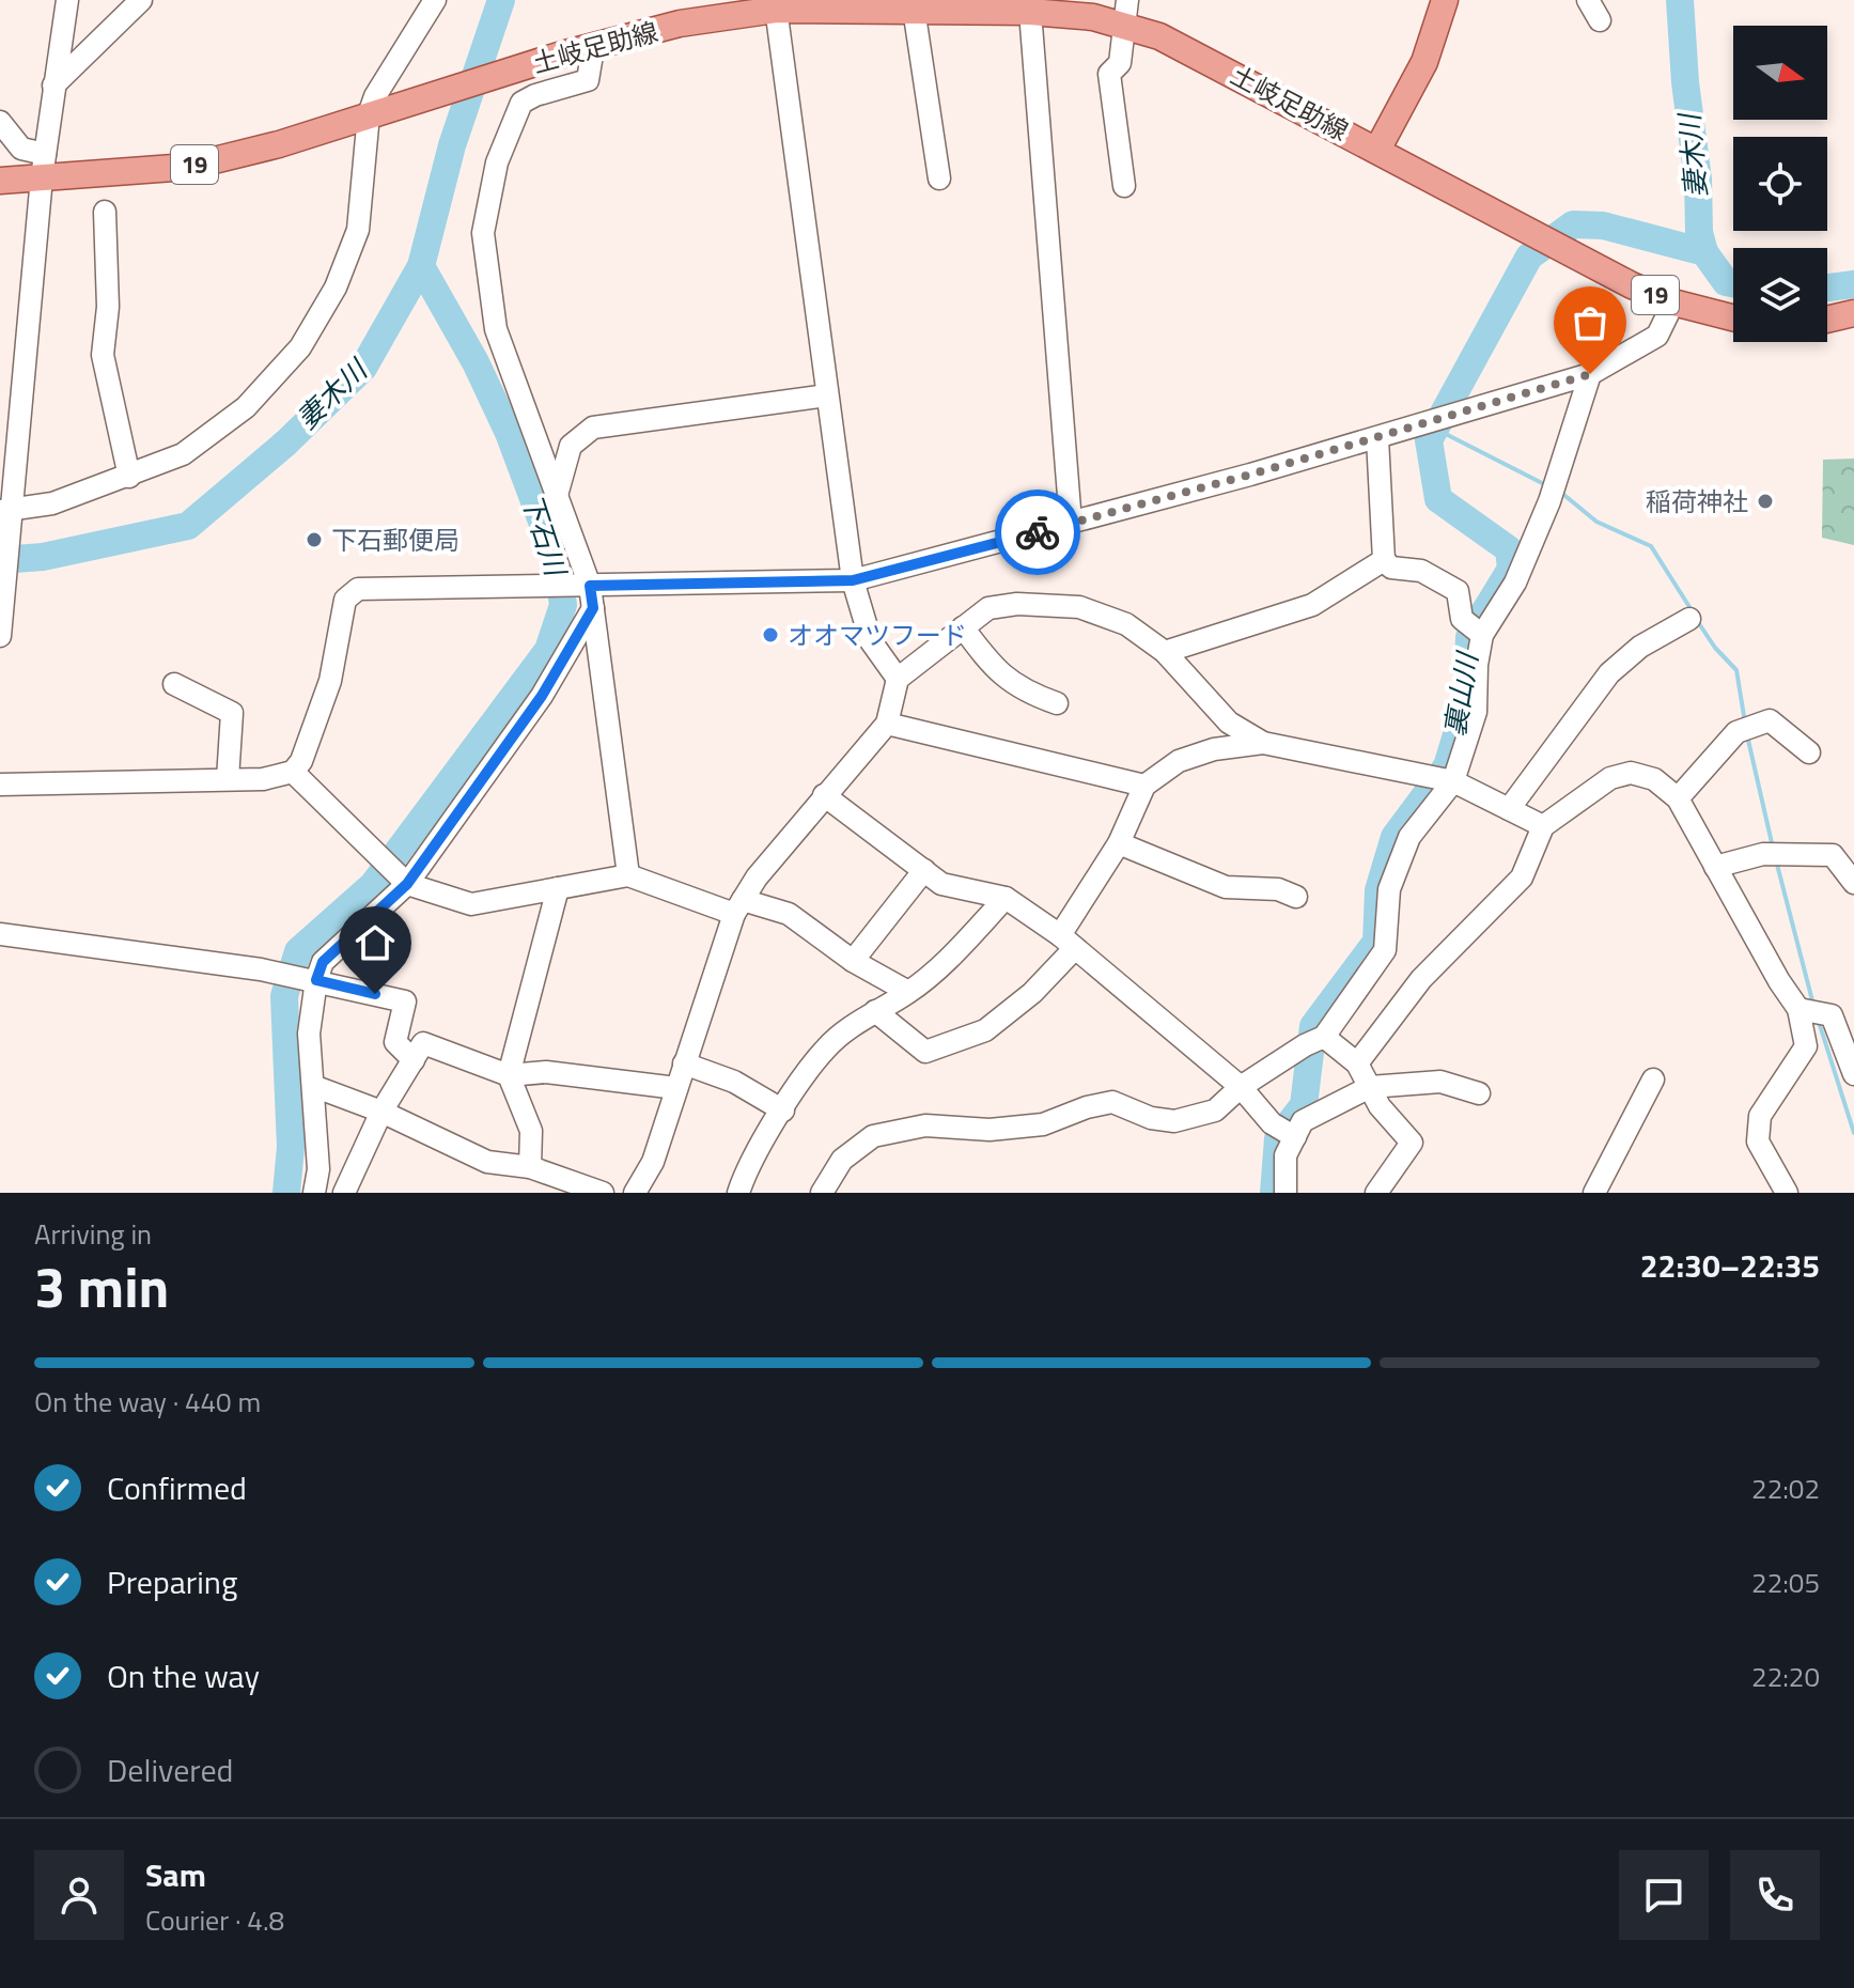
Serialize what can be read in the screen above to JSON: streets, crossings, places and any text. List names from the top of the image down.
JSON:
{
  "streets": {
    "main road": ["土岐足助線", "19"]
  },
  "water": ["妻木川", "下石川", "裏山川"],
  "places": ["稲荷神社", "下石郵便局", "オオマツフード"],
  "north": "right",
  "page": {
    "heading": ["3 min", "Arriving in", "22:30–22:35"],
    "panel": ["Sam", "Courier · 4.8"],
    "bar": "On the way · 440 m",
    "list": [
      ["Confirmed", "22:02"],
      ["Preparing", "22:05"],
      ["On the way", "22:20"],
      "Delivered"
    ]
  }
}
